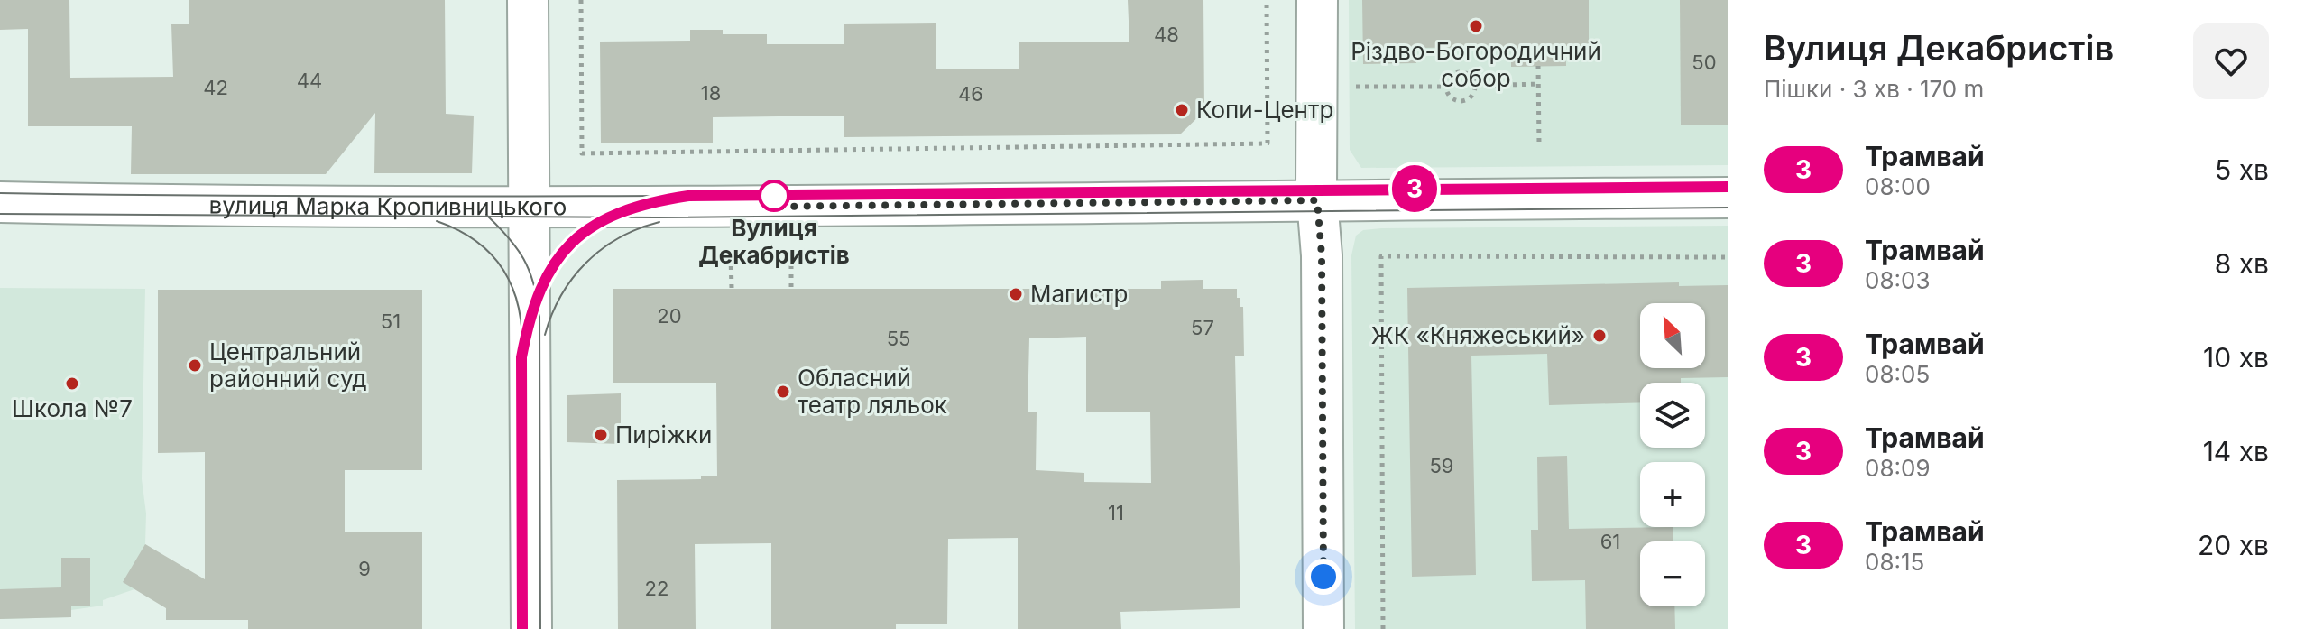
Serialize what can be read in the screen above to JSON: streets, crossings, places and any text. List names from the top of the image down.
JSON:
{
  "streets": {
    "street": ["вулиця Марка Кропивницького"]
  },
  "places": [
    "Різдво-Богородичний собор",
    "Копи-Центр",
    "Вулиця Декабристів",
    "Магистр",
    "ЖК «Княжеський»",
    "Центральний районний суд",
    "Школа №7",
    "Обласний театр ляльок",
    "Пиріжки"
  ],
  "lines": ["tram line 3"],
  "house_numbers": [
    "48",
    "50",
    "44",
    "42",
    "18",
    "46",
    "20",
    "51",
    "57",
    "55",
    "59",
    "11",
    "61",
    "9",
    "22"
  ],
  "north": "top left",
  "page": {
    "on_map": "3",
    "heading": ["Вулиця Декабристів", "Пішки · 3 хв · 170 m"],
    "list": [
      {
        "mark": "3",
        "name": "Трамвай",
        "note": "08:00",
        "value": "5 хв"
      },
      {
        "mark": "3",
        "name": "Трамвай",
        "note": "08:03",
        "value": "8 хв"
      },
      {
        "mark": "3",
        "name": "Трамвай",
        "note": "08:05",
        "value": "10 хв"
      },
      {
        "mark": "3",
        "name": "Трамвай",
        "note": "08:09",
        "value": "14 хв"
      },
      {
        "mark": "3",
        "name": "Трамвай",
        "note": "08:15",
        "value": "20 хв"
      }
    ],
    "map_buttons": ["+", "−"]
  }
}
